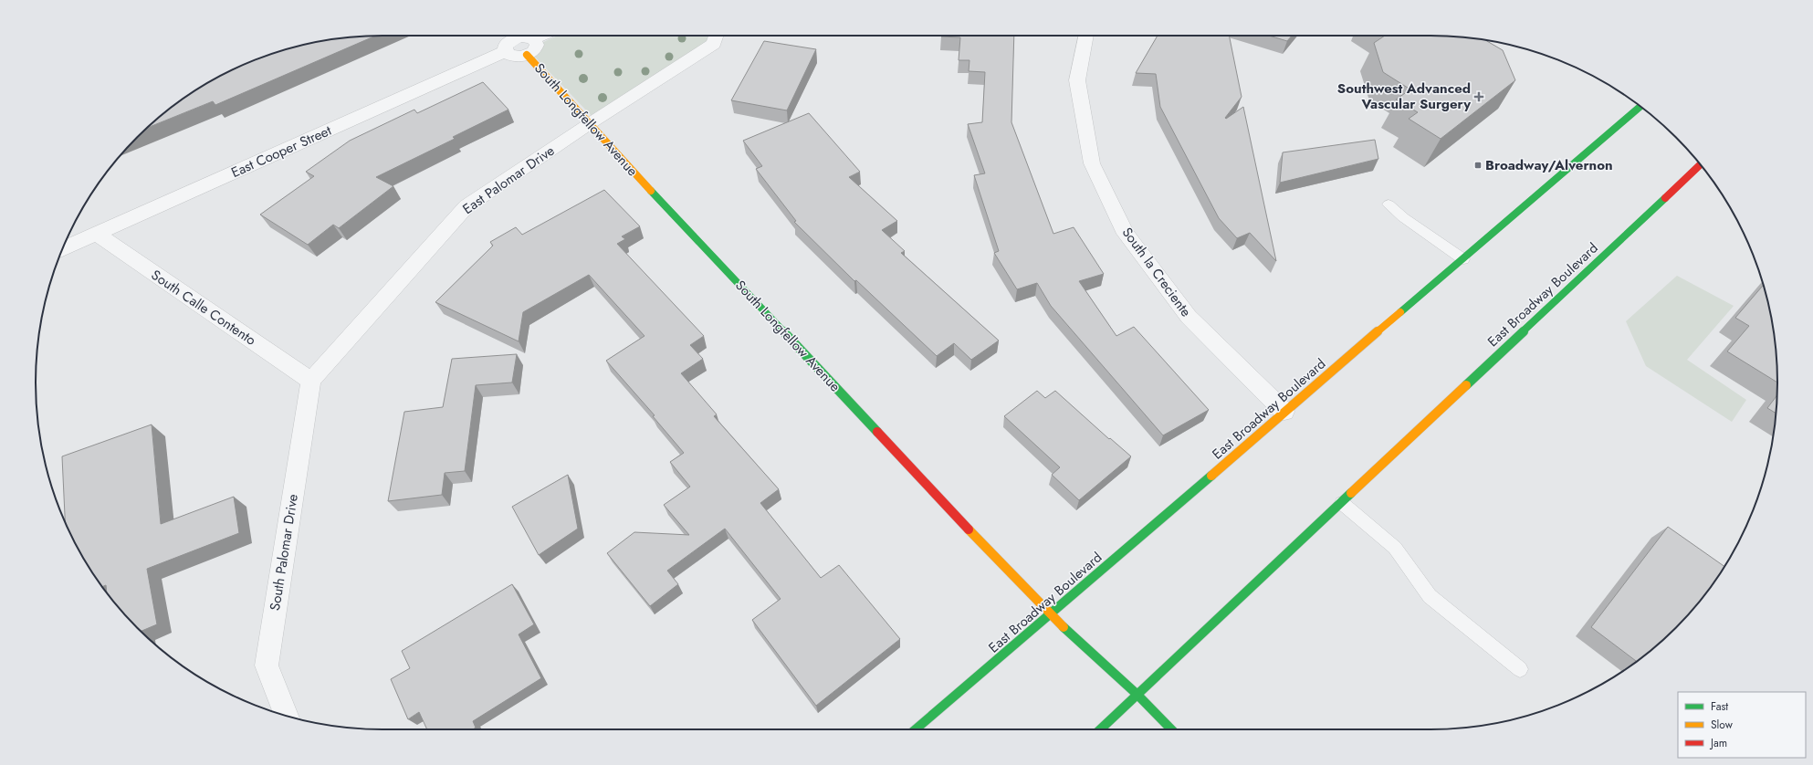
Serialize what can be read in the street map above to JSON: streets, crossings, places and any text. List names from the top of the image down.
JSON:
{
  "streets": {
    "main road": ["South Longfellow Avenue", "East Broadway Boulevard"],
    "street": [
      "East Cooper Street",
      "East Palomar Drive",
      "South la Creciente",
      "South Calle Contento",
      "South Palomar Drive"
    ]
  },
  "crossings": [
    ["South Longfellow Avenue", "East Palomar Drive"],
    ["South Longfellow Avenue", "East Broadway Boulevard"],
    ["East Cooper Street", "South Calle Contento"],
    ["East Palomar Drive", "South Calle Contento"],
    ["East Palomar Drive", "South Palomar Drive"],
    ["South la Creciente", "East Broadway Boulevard"],
    ["South Calle Contento", "South Palomar Drive"]
  ],
  "places": {
    "health": ["Southwest Advanced Vascular Surgery"],
    "transit": ["Broadway/Alvernon"]
  },
  "legend": ["Fast", "Slow", "Jam"]
}
